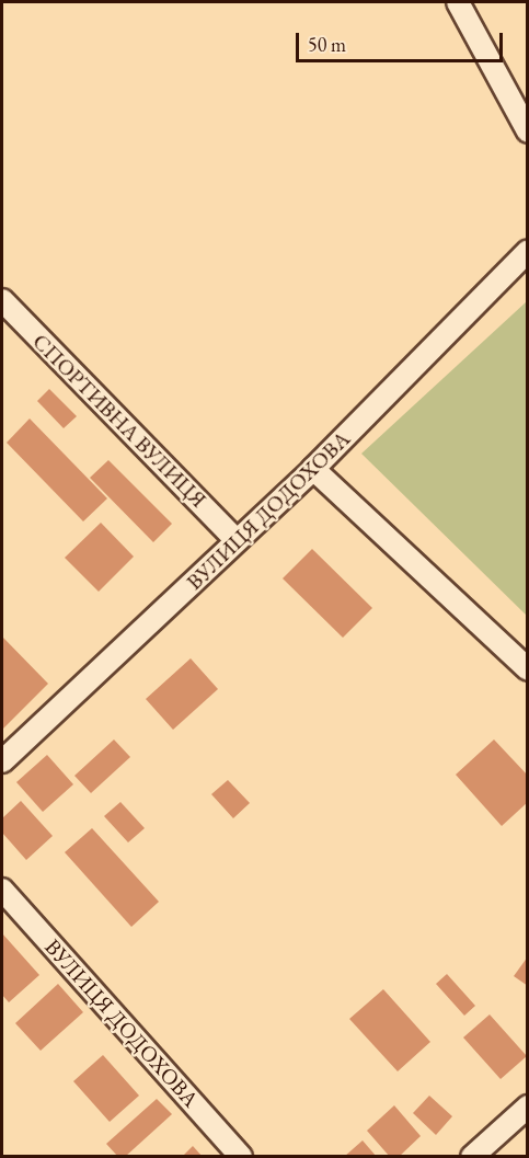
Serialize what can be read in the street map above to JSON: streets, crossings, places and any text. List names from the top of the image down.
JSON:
{
  "streets": {
    "street": ["СПОРТИВНА ВУЛИЦЯ", "ВУЛИЦЯ ДОДОХОВА"]
  },
  "crossings": [
    ["СПОРТИВНА ВУЛИЦЯ", "ВУЛИЦЯ ДОДОХОВА"]
  ],
  "scale_bar": "50 m"
}
